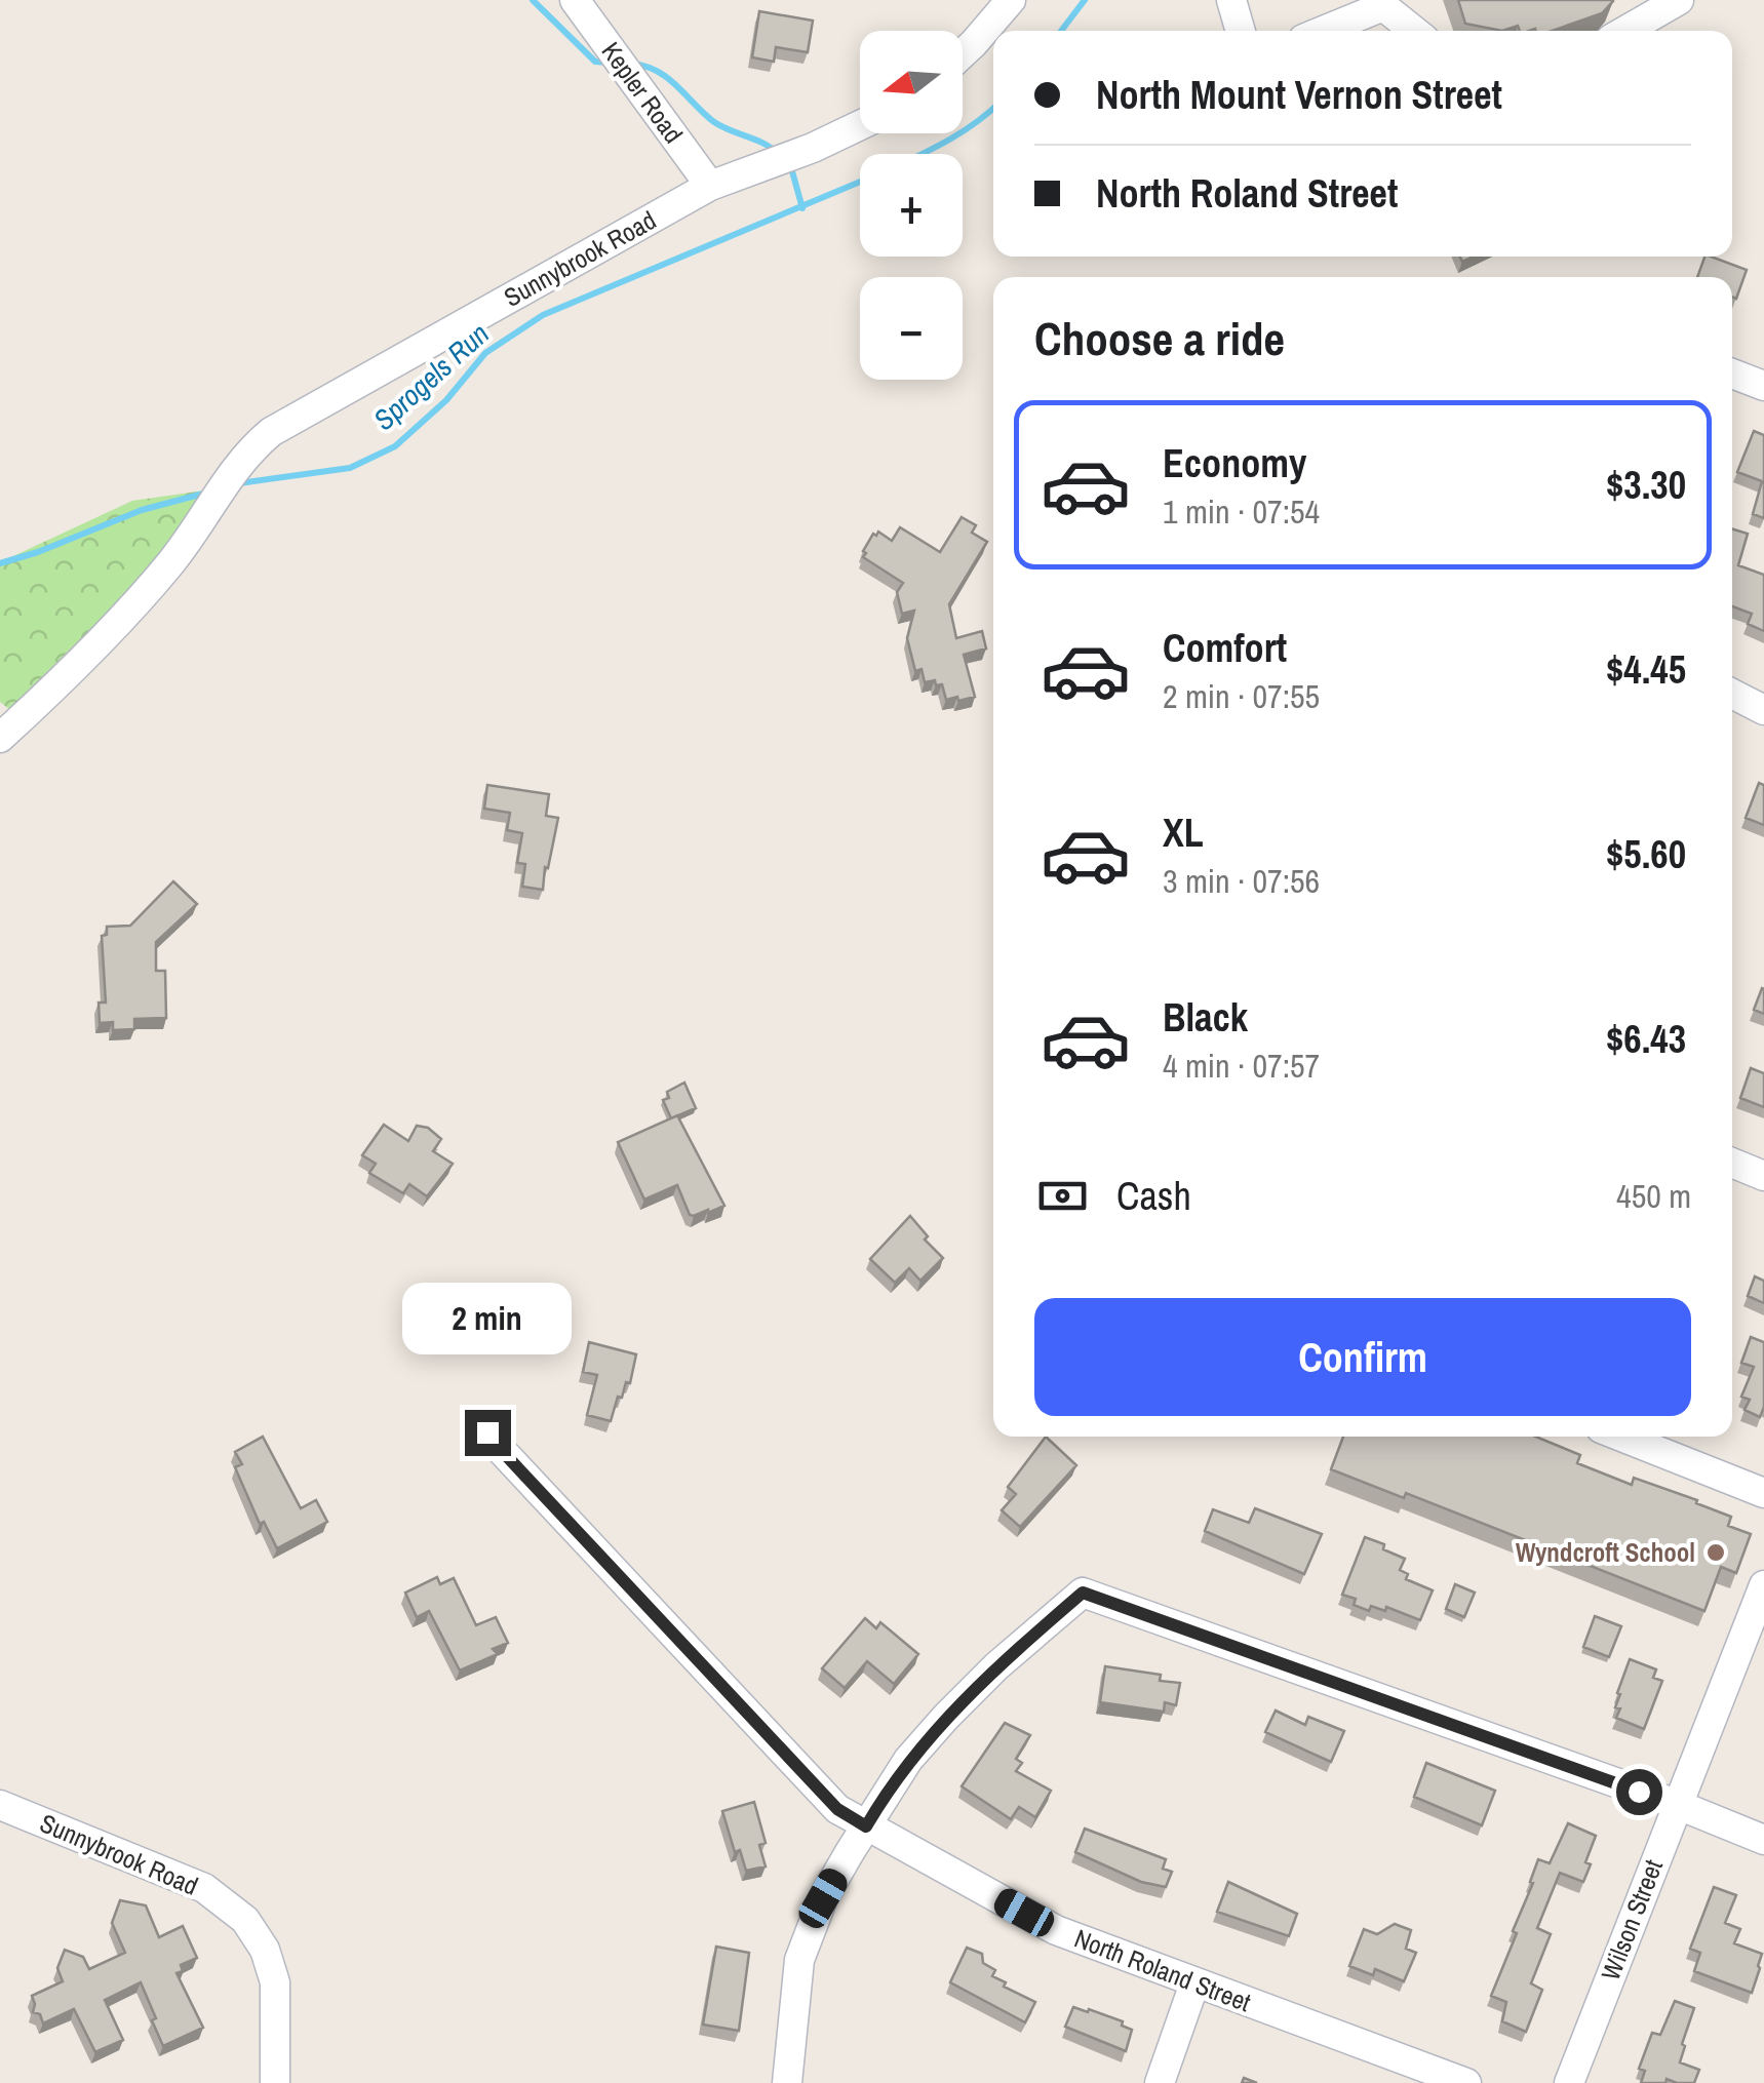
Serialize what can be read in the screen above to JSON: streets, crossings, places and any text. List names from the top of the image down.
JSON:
{
  "streets": {
    "street": [
      "Kepler Road",
      "Sunnybrook Road",
      "Wilson Street",
      "North Roland Street"
    ]
  },
  "crossings": [
    ["Kepler Road", "Sunnybrook Road"]
  ],
  "water": ["Sprogels Run"],
  "places": ["Wyndcroft School"],
  "north": "left",
  "page": {
    "map_buttons": ["+", "−"],
    "banner": ["North Mount Vernon Street", "North Roland Street"],
    "heading": "Choose a ride",
    "list": [
      {
        "name": "Economy",
        "note": "1 min · 07:54",
        "value": "$3.30"
      },
      {
        "name": "Comfort",
        "note": "2 min · 07:55",
        "value": "$4.45"
      },
      {
        "name": "XL",
        "note": "3 min · 07:56",
        "value": "$5.60"
      },
      {
        "name": "Black",
        "note": "4 min · 07:57",
        "value": "$6.43"
      }
    ],
    "pay": ["Cash", "450 m"],
    "buttons": "Confirm",
    "bubble": "2 min"
  }
}
